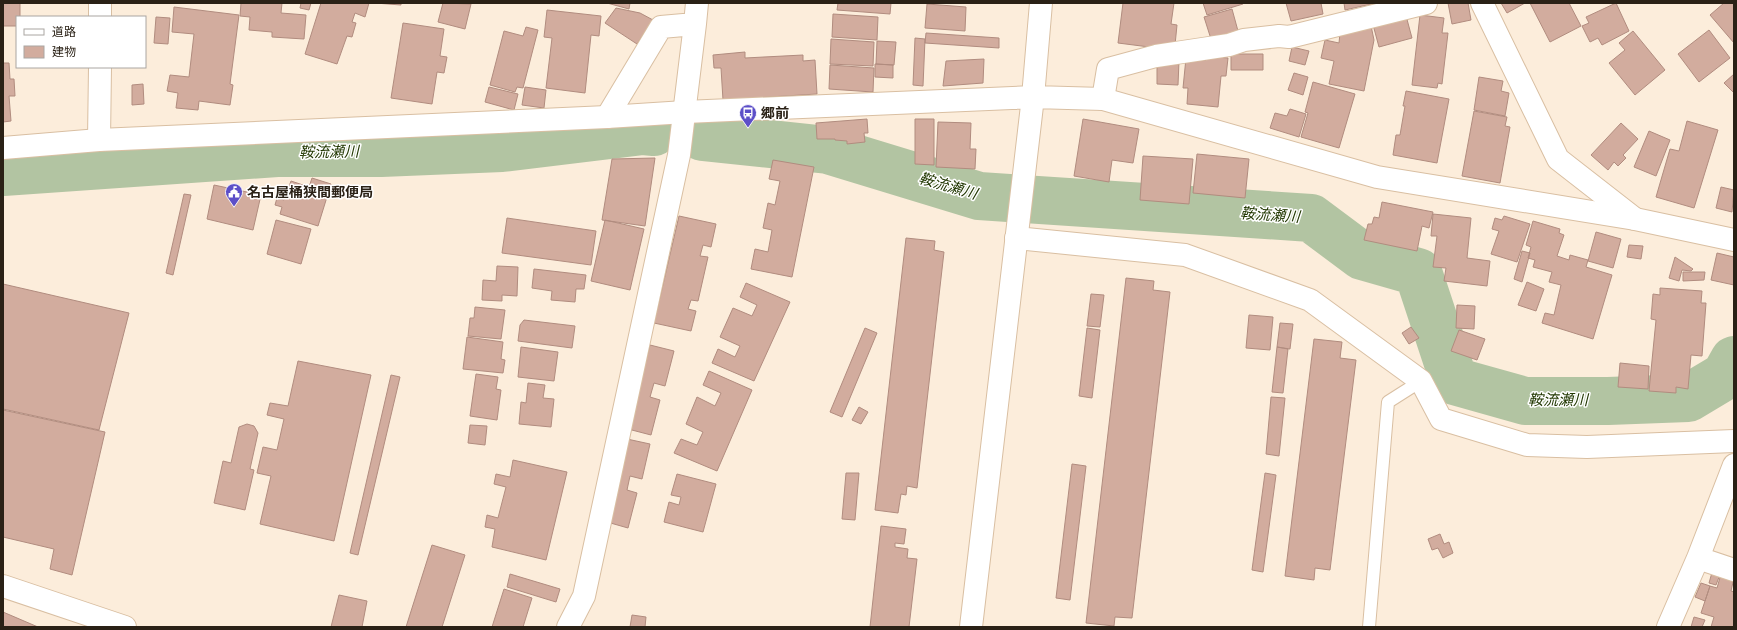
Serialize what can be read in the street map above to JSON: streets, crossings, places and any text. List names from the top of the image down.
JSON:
{
  "water": ["鞍流瀬川"],
  "places": {
    "bus stop": ["郷前"],
    "public building": ["名古屋桶狭間郵便局"]
  },
  "legend": ["道路", "建物"]
}
